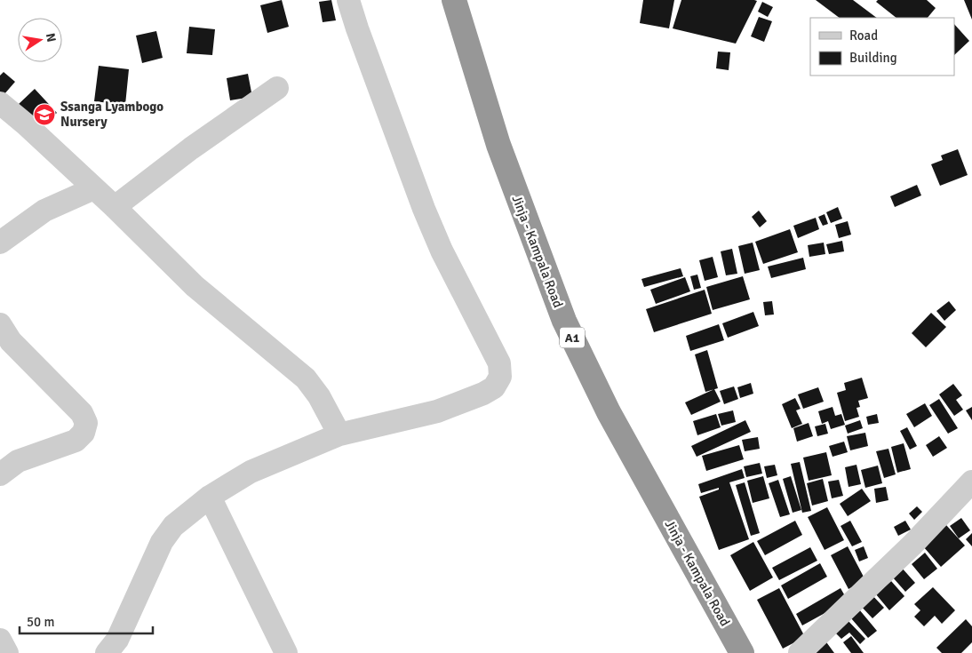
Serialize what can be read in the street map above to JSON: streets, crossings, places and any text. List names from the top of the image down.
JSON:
{
  "streets": {
    "highway": ["Jinja - Kampala Road", "A1"]
  },
  "places": {
    "school or university": ["Ssanga Lyambogo Nursery"]
  },
  "legend": ["Road", "Building"],
  "scale_bar": "50 m",
  "north": "right"
}
